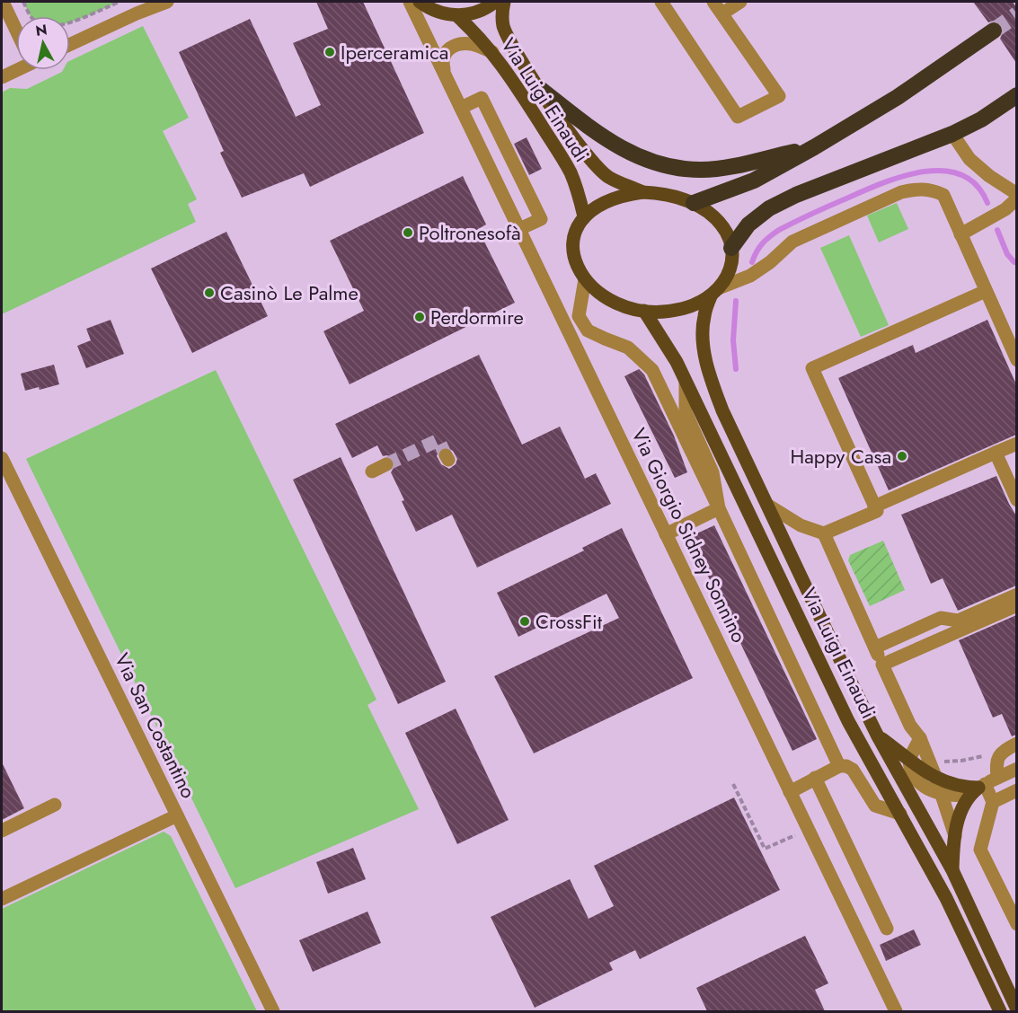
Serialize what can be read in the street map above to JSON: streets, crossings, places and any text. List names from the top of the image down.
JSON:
{
  "streets": {
    "main road": ["Via Luigi Einaudi"],
    "street": ["Via Giorgio Sidney Sonnino", "Via San Costantino"]
  },
  "crossings": [
    ["Via Luigi Einaudi", "Via Giorgio Sidney Sonnino"]
  ],
  "places": [
    "Iperceramica",
    "Poltronesofà",
    "Casinò Le Palme",
    "Perdormire",
    "Happy Casa",
    "CrossFit"
  ],
  "north": "top"
}
